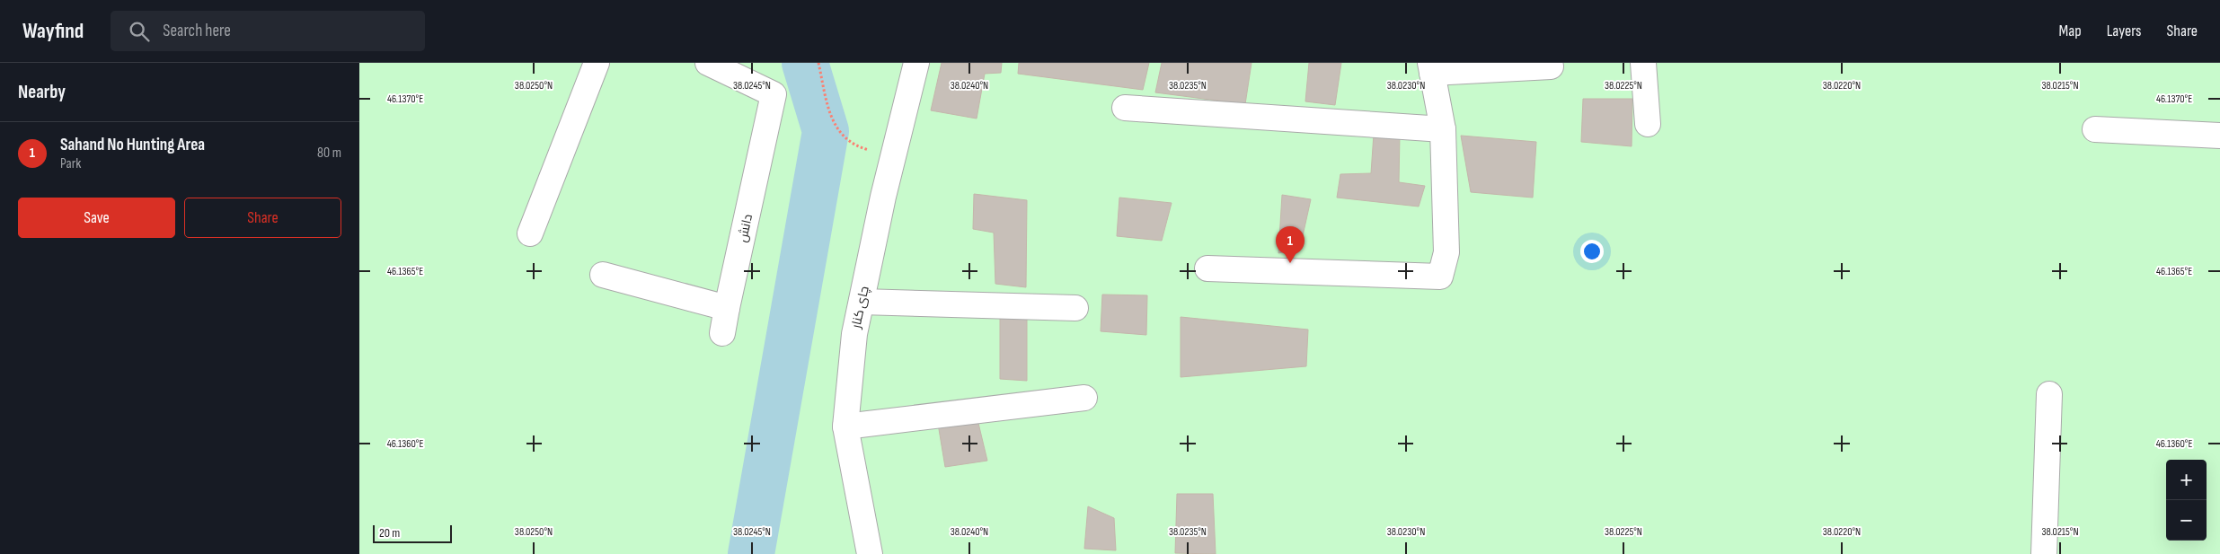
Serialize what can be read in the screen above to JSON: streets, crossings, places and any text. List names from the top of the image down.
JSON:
{
  "streets": {
    "street": ["دانش", "چای کنار"]
  },
  "scale_bar": "20 m",
  "page": {
    "header": "Wayfind",
    "search": "Search here",
    "nav": ["Map", "Layers", "Share"],
    "heading": "Nearby",
    "list": [
      {
        "mark": "1",
        "name": "Sahand No Hunting Area",
        "note": "Park",
        "value": "80 m"
      }
    ],
    "buttons": ["Save", "Share"],
    "pins": "1",
    "map_buttons": ["+", "−"],
    "scale": "20 m"
  },
  "coordinates": [
    "38.0250°N",
    "38.0245°N",
    "38.0240°N",
    "38.0235°N",
    "38.0230°N",
    "38.0225°N",
    "38.0220°N",
    "38.0215°N",
    "46.1370°E",
    "46.1365°E",
    "46.1360°E"
  ]
}
